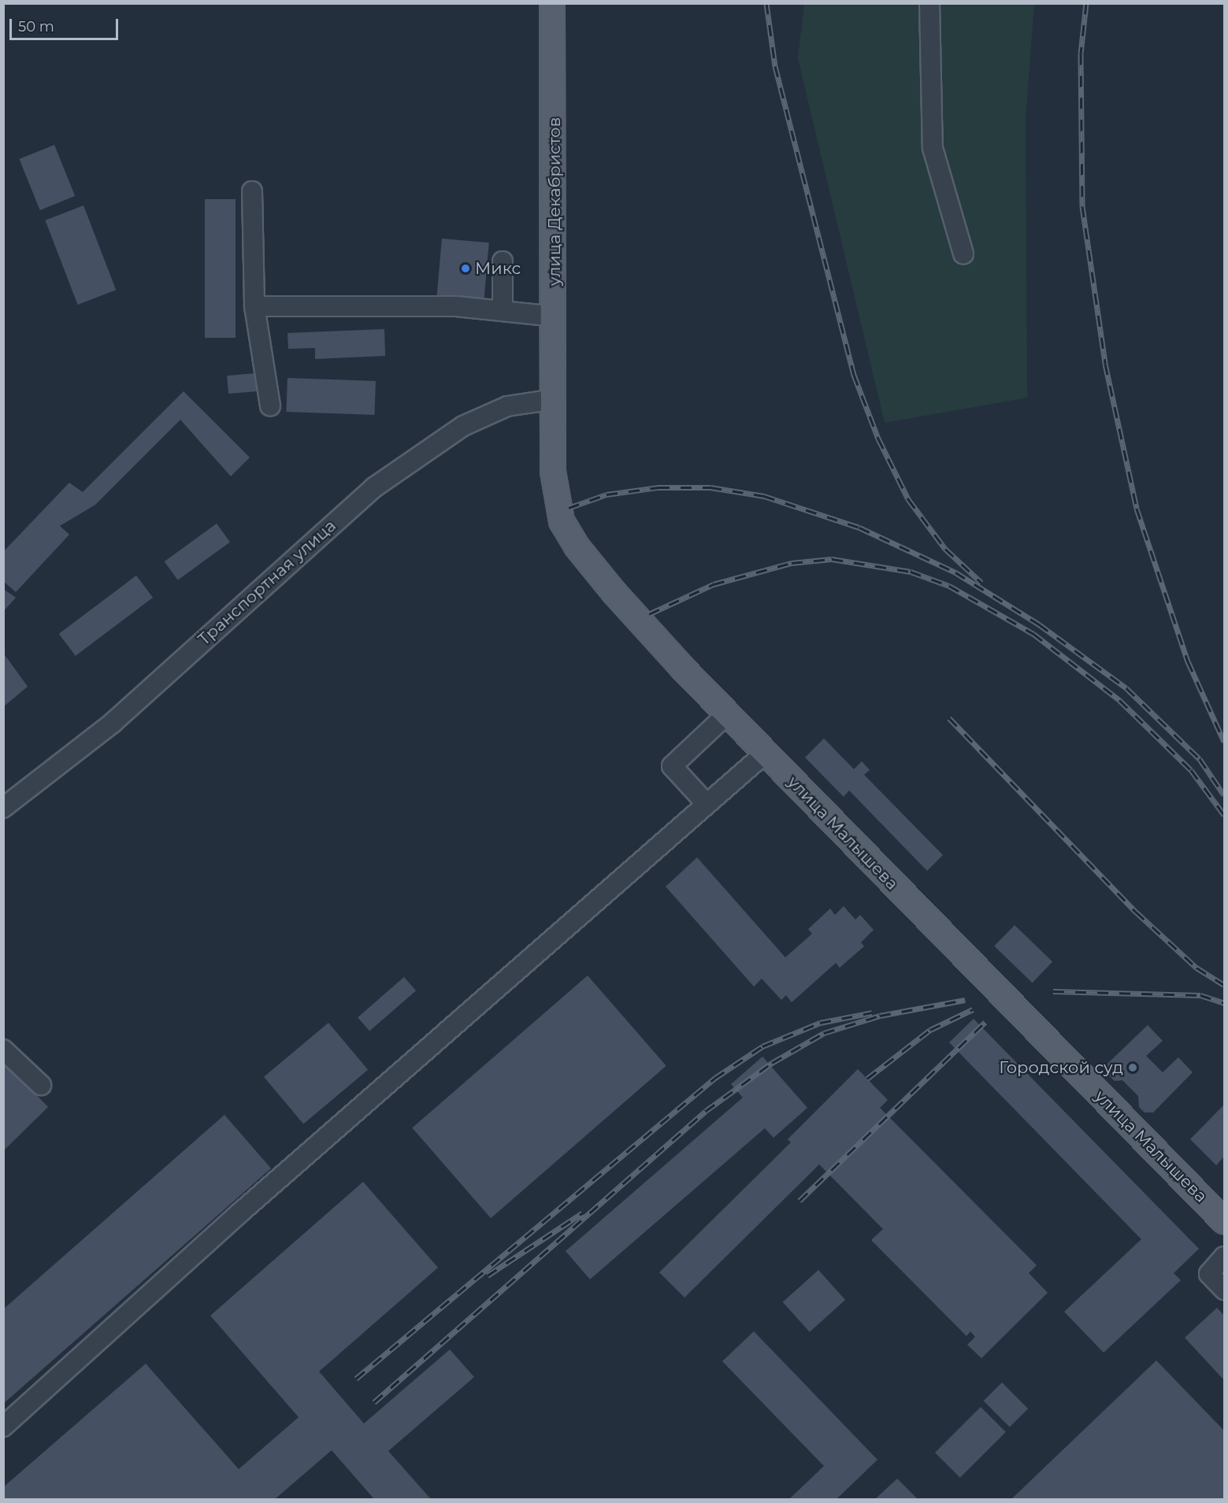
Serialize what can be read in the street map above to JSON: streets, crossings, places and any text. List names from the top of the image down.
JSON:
{
  "streets": {
    "main road": ["улица Декабристов", "улица Малышева"],
    "street": ["Транспортная улица"]
  },
  "crossings": [
    ["улица Декабристов", "Транспортная улица"],
    ["улица Декабристов", "улица Малышева"],
    ["Транспортная улица", "улица Малышева"]
  ],
  "places": ["Микс", "Городской суд"],
  "scale_bar": "50 m"
}
